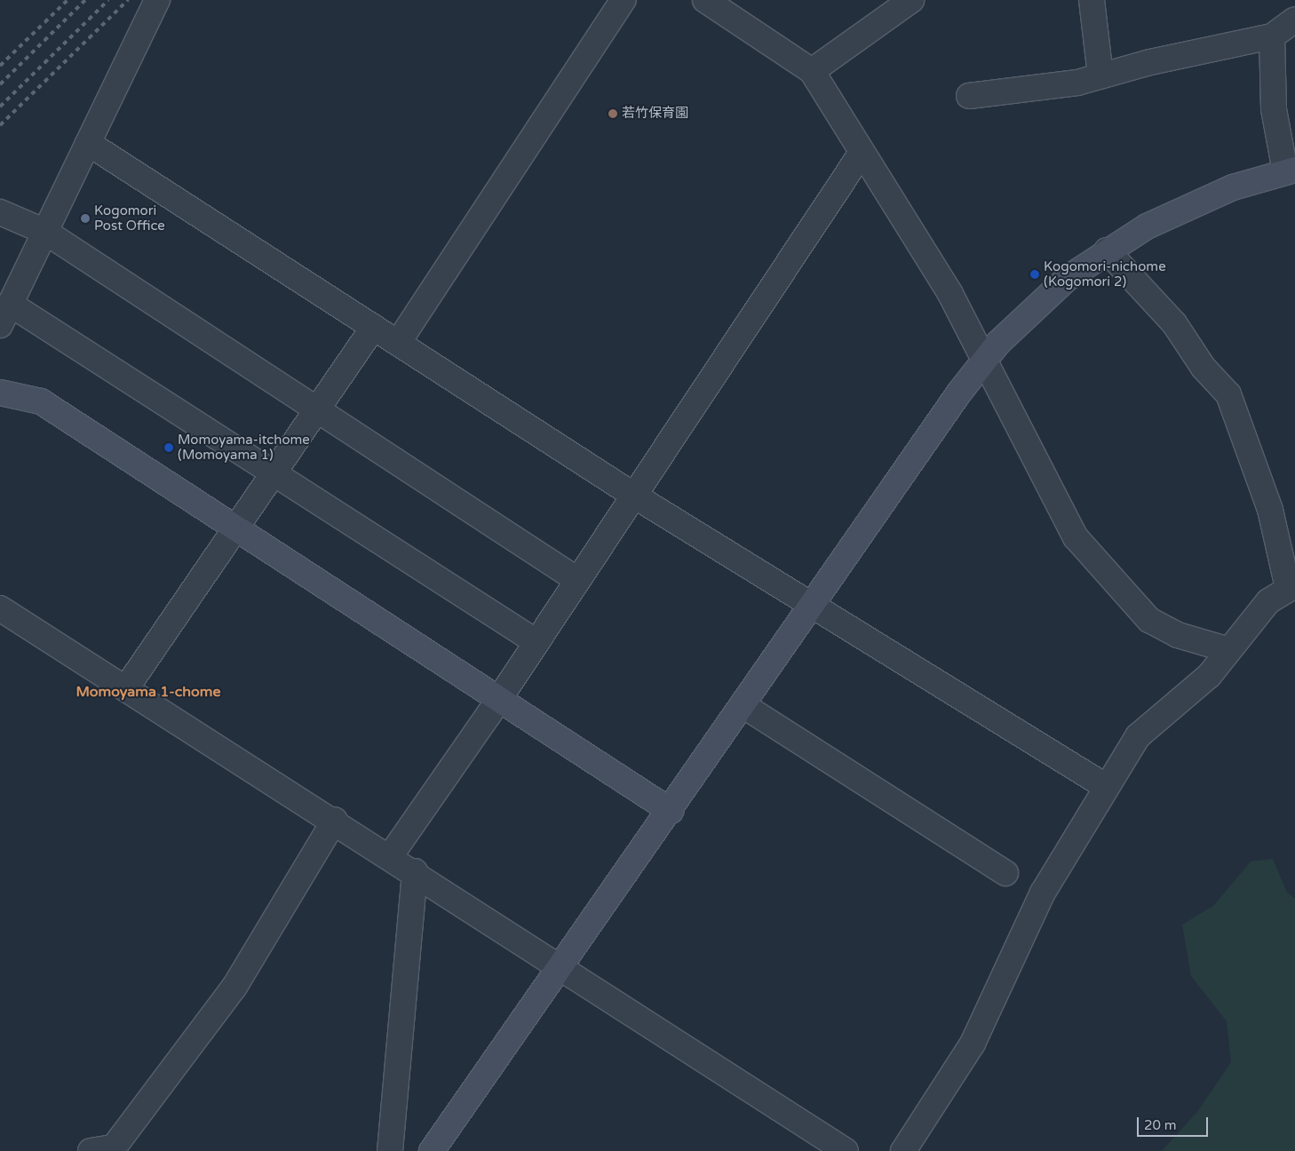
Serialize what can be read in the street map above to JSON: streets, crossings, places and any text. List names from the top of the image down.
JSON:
{
  "districts": ["Momoyama 1-chome"],
  "places": [
    "若竹保育園",
    "Kogomori Post Office",
    "Kogomori-nichome (Kogomori 2)",
    "Momoyama-itchome (Momoyama 1)"
  ],
  "scale_bar": "20 m"
}
